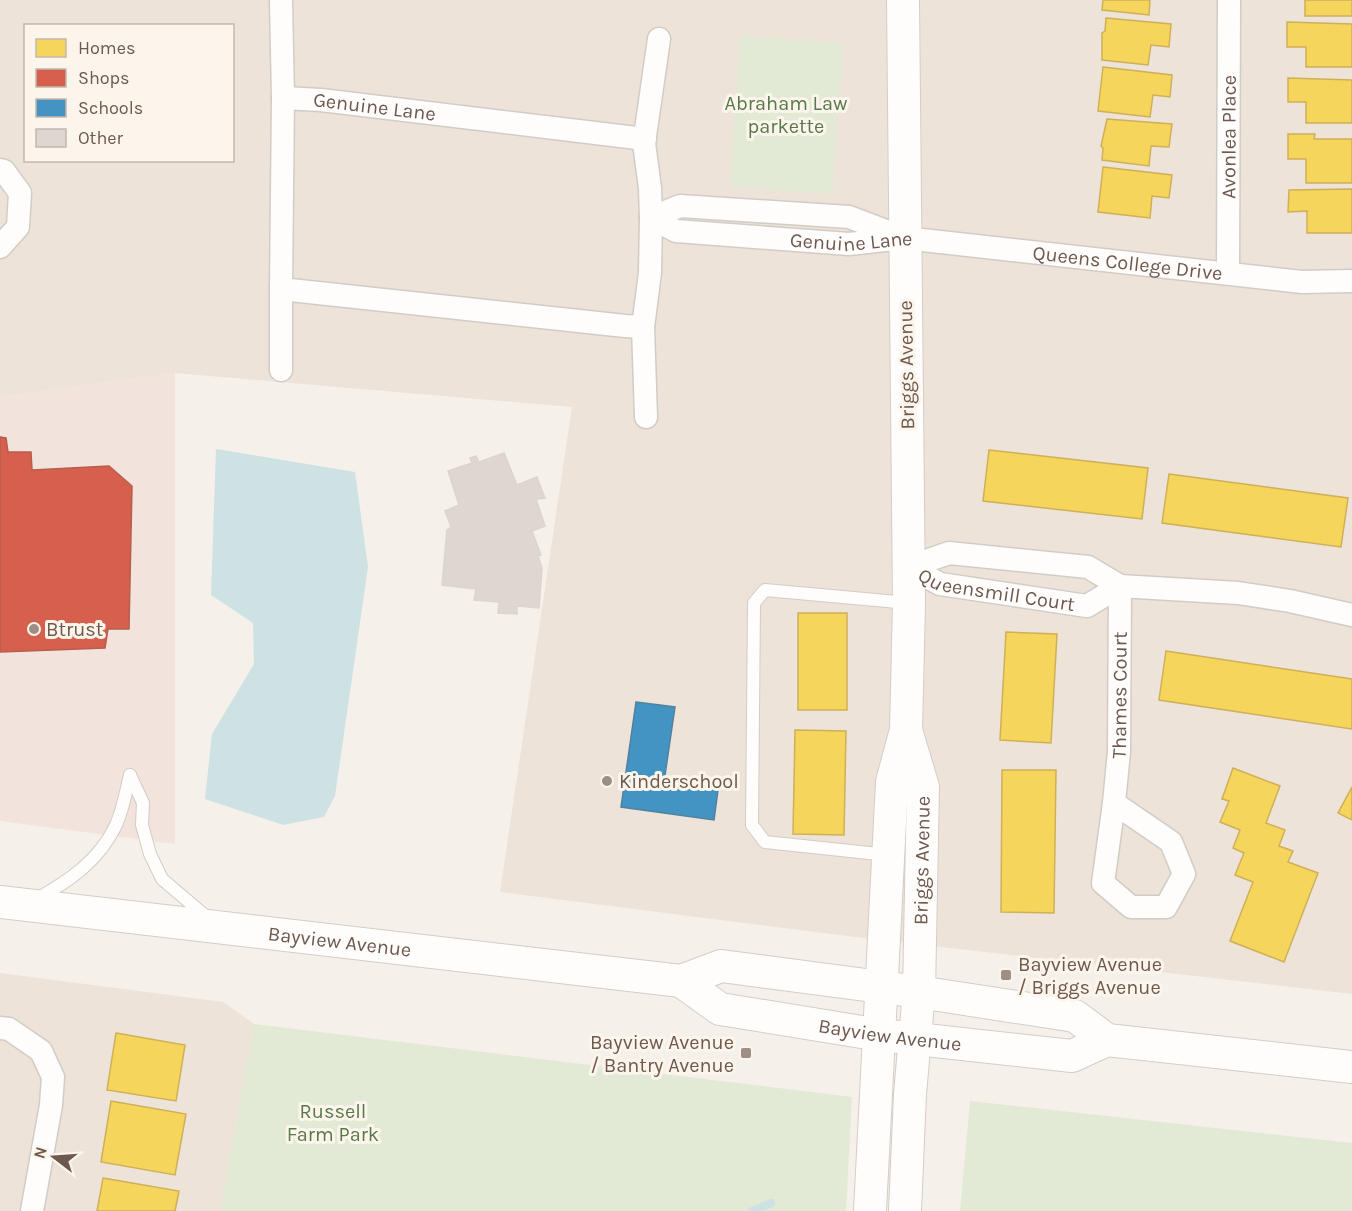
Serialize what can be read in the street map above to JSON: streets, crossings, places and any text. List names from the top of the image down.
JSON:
{
  "streets": {
    "main road": ["Briggs Avenue", "Bayview Avenue"],
    "street": [
      "Genuine Lane",
      "Avonlea Place",
      "Queens College Drive",
      "Queensmill Court",
      "Thames Court"
    ]
  },
  "crossings": [
    ["Genuine Lane", "Queens College Drive"],
    ["Genuine Lane", "Briggs Avenue"],
    ["Avonlea Place", "Queens College Drive"],
    ["Queens College Drive", "Briggs Avenue"],
    ["Briggs Avenue", "Queensmill Court"],
    ["Briggs Avenue", "Bayview Avenue"],
    ["Queensmill Court", "Thames Court"]
  ],
  "parks": ["Abraham Law parkette", "Russell Farm Park"],
  "places": {
    "other": ["Btrust", "Kinderschool"],
    "transit": ["Bayview Avenue / Briggs Avenue", "Bayview Avenue / Bantry Avenue"]
  },
  "legend": [
    "Homes",
    "Shops",
    "Schools",
    "Other"
  ],
  "north": "left"
}
